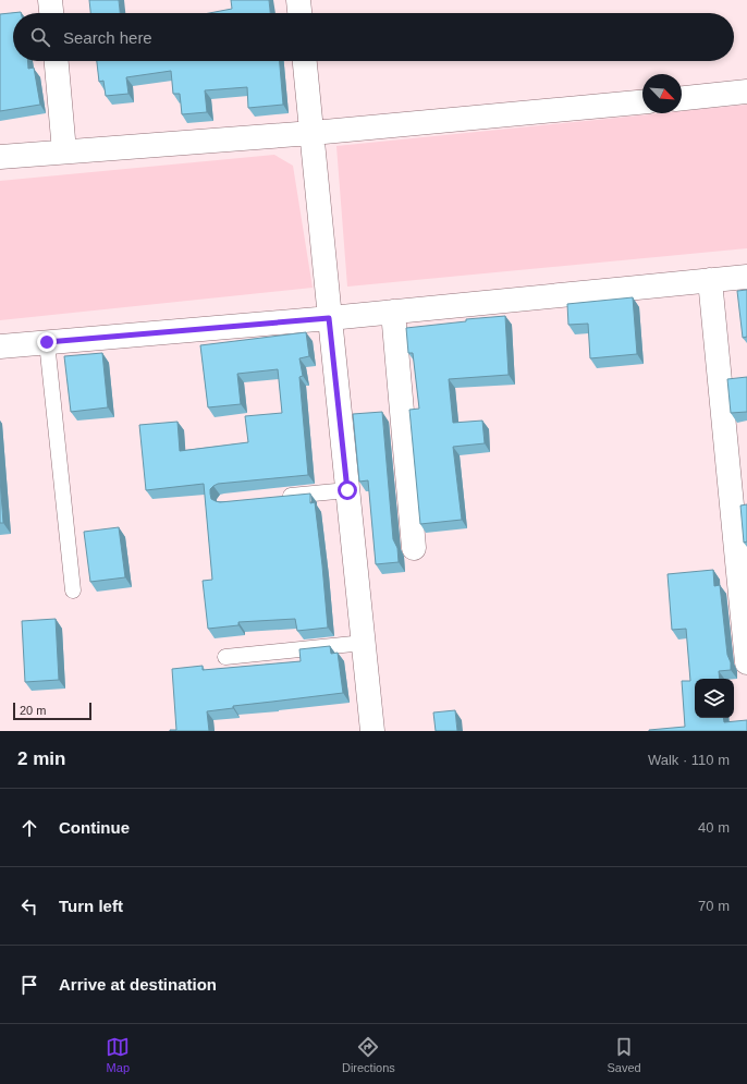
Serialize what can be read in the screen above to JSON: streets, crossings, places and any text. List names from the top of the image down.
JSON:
{
  "scale_bar": "20 m",
  "north": "bottom right",
  "page": {
    "search": "Search here",
    "scale": "20 m",
    "heading": ["2 min", "Walk · 110 m"],
    "list": [
      ["Continue", "40 m"],
      ["Turn left", "70 m"],
      "Arrive at destination"
    ],
    "nav": ["Map", "Directions", "Saved"]
  }
}
